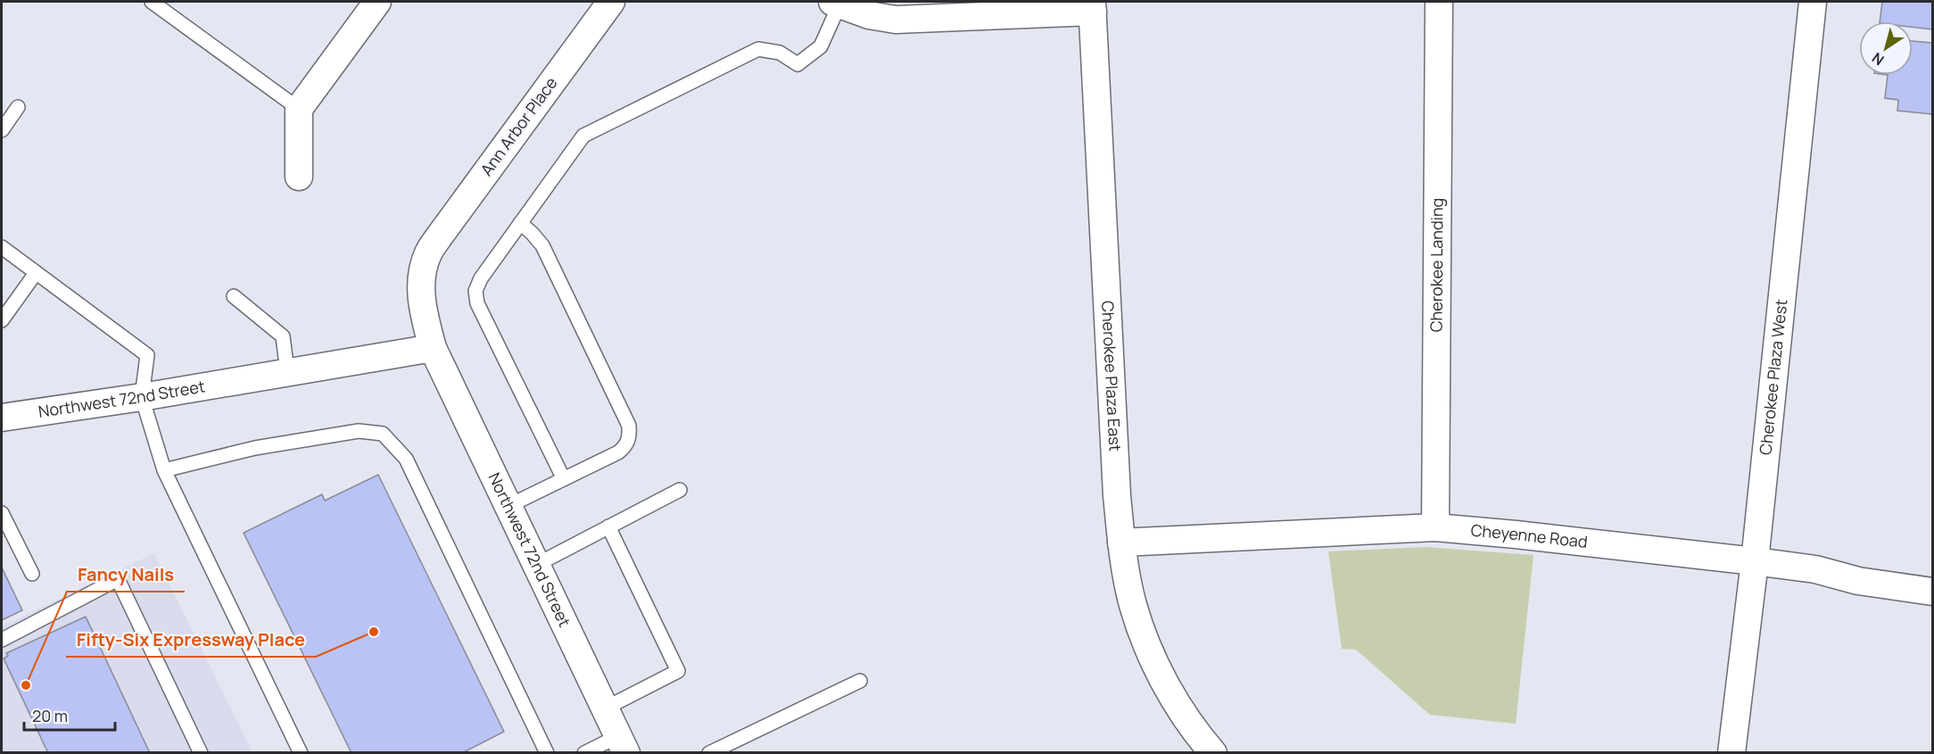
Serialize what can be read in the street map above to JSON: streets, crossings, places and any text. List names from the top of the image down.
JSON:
{
  "streets": {
    "street": [
      "Ann Arbor Place",
      "Cherokee Landing",
      "Cherokee Plaza East",
      "Cherokee Plaza West",
      "Northwest 72nd Street",
      "Cheyenne Road"
    ]
  },
  "crossings": [
    ["Ann Arbor Place", "Northwest 72nd Street"],
    ["Cherokee Landing", "Cheyenne Road"],
    ["Cherokee Plaza East", "Cheyenne Road"],
    ["Cherokee Plaza West", "Cheyenne Road"]
  ],
  "places": ["Fifty-Six Expressway Place", "Fancy Nails"],
  "scale_bar": "20 m",
  "north": "bottom left"
}
